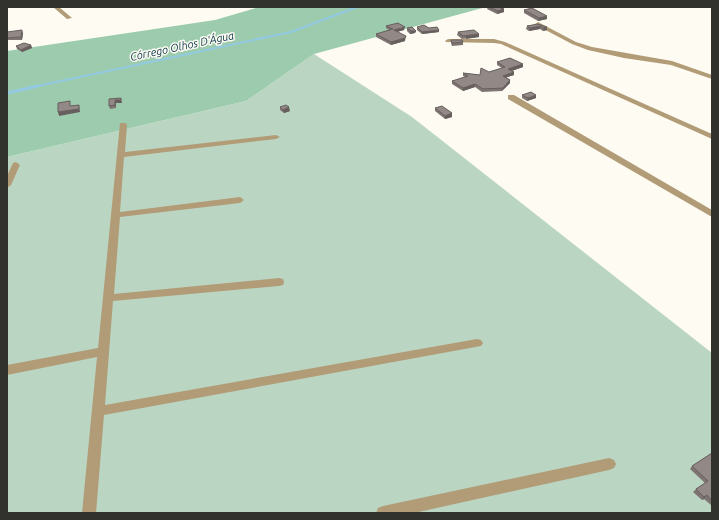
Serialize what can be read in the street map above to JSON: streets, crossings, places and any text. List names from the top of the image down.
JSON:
{
  "water": ["Córrego Olhos D'Água"]
}
